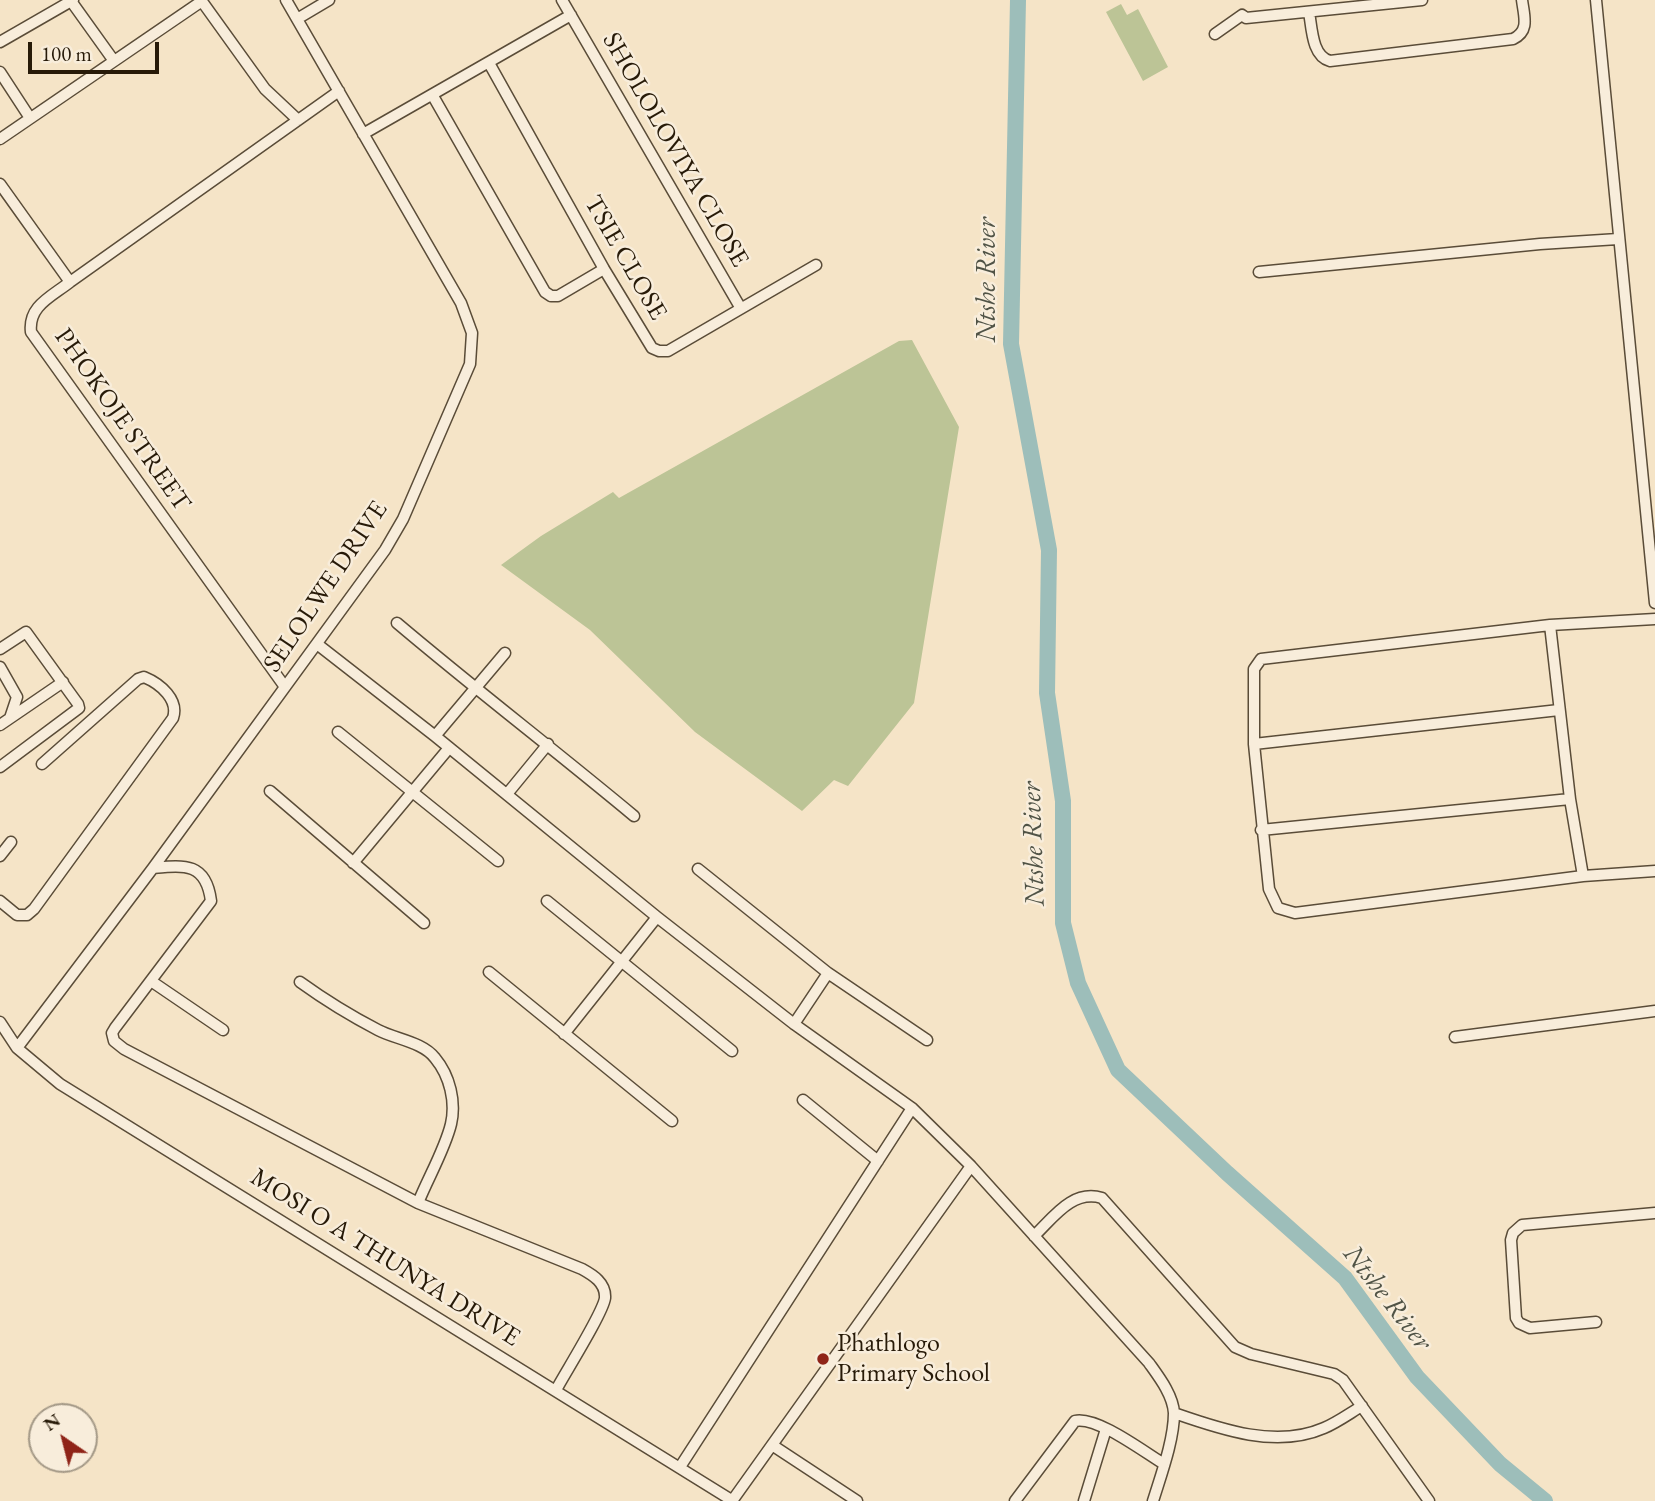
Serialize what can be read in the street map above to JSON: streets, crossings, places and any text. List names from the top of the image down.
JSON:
{
  "streets": {
    "street": [
      "SHOLOLOVIYA CLOSE",
      "TSIE CLOSE",
      "PHOKOJE STREET",
      "SELOLWE DRIVE",
      "MOSI O A THUNYA DRIVE"
    ]
  },
  "crossings": [
    ["SHOLOLOVIYA CLOSE", "TSIE CLOSE"],
    ["PHOKOJE STREET", "SELOLWE DRIVE"],
    ["SELOLWE DRIVE", "MOSI O A THUNYA DRIVE"]
  ],
  "water": ["Ntshe River"],
  "places": ["Phathlogo Primary School"],
  "scale_bar": "100 m",
  "north": "top left"
}
